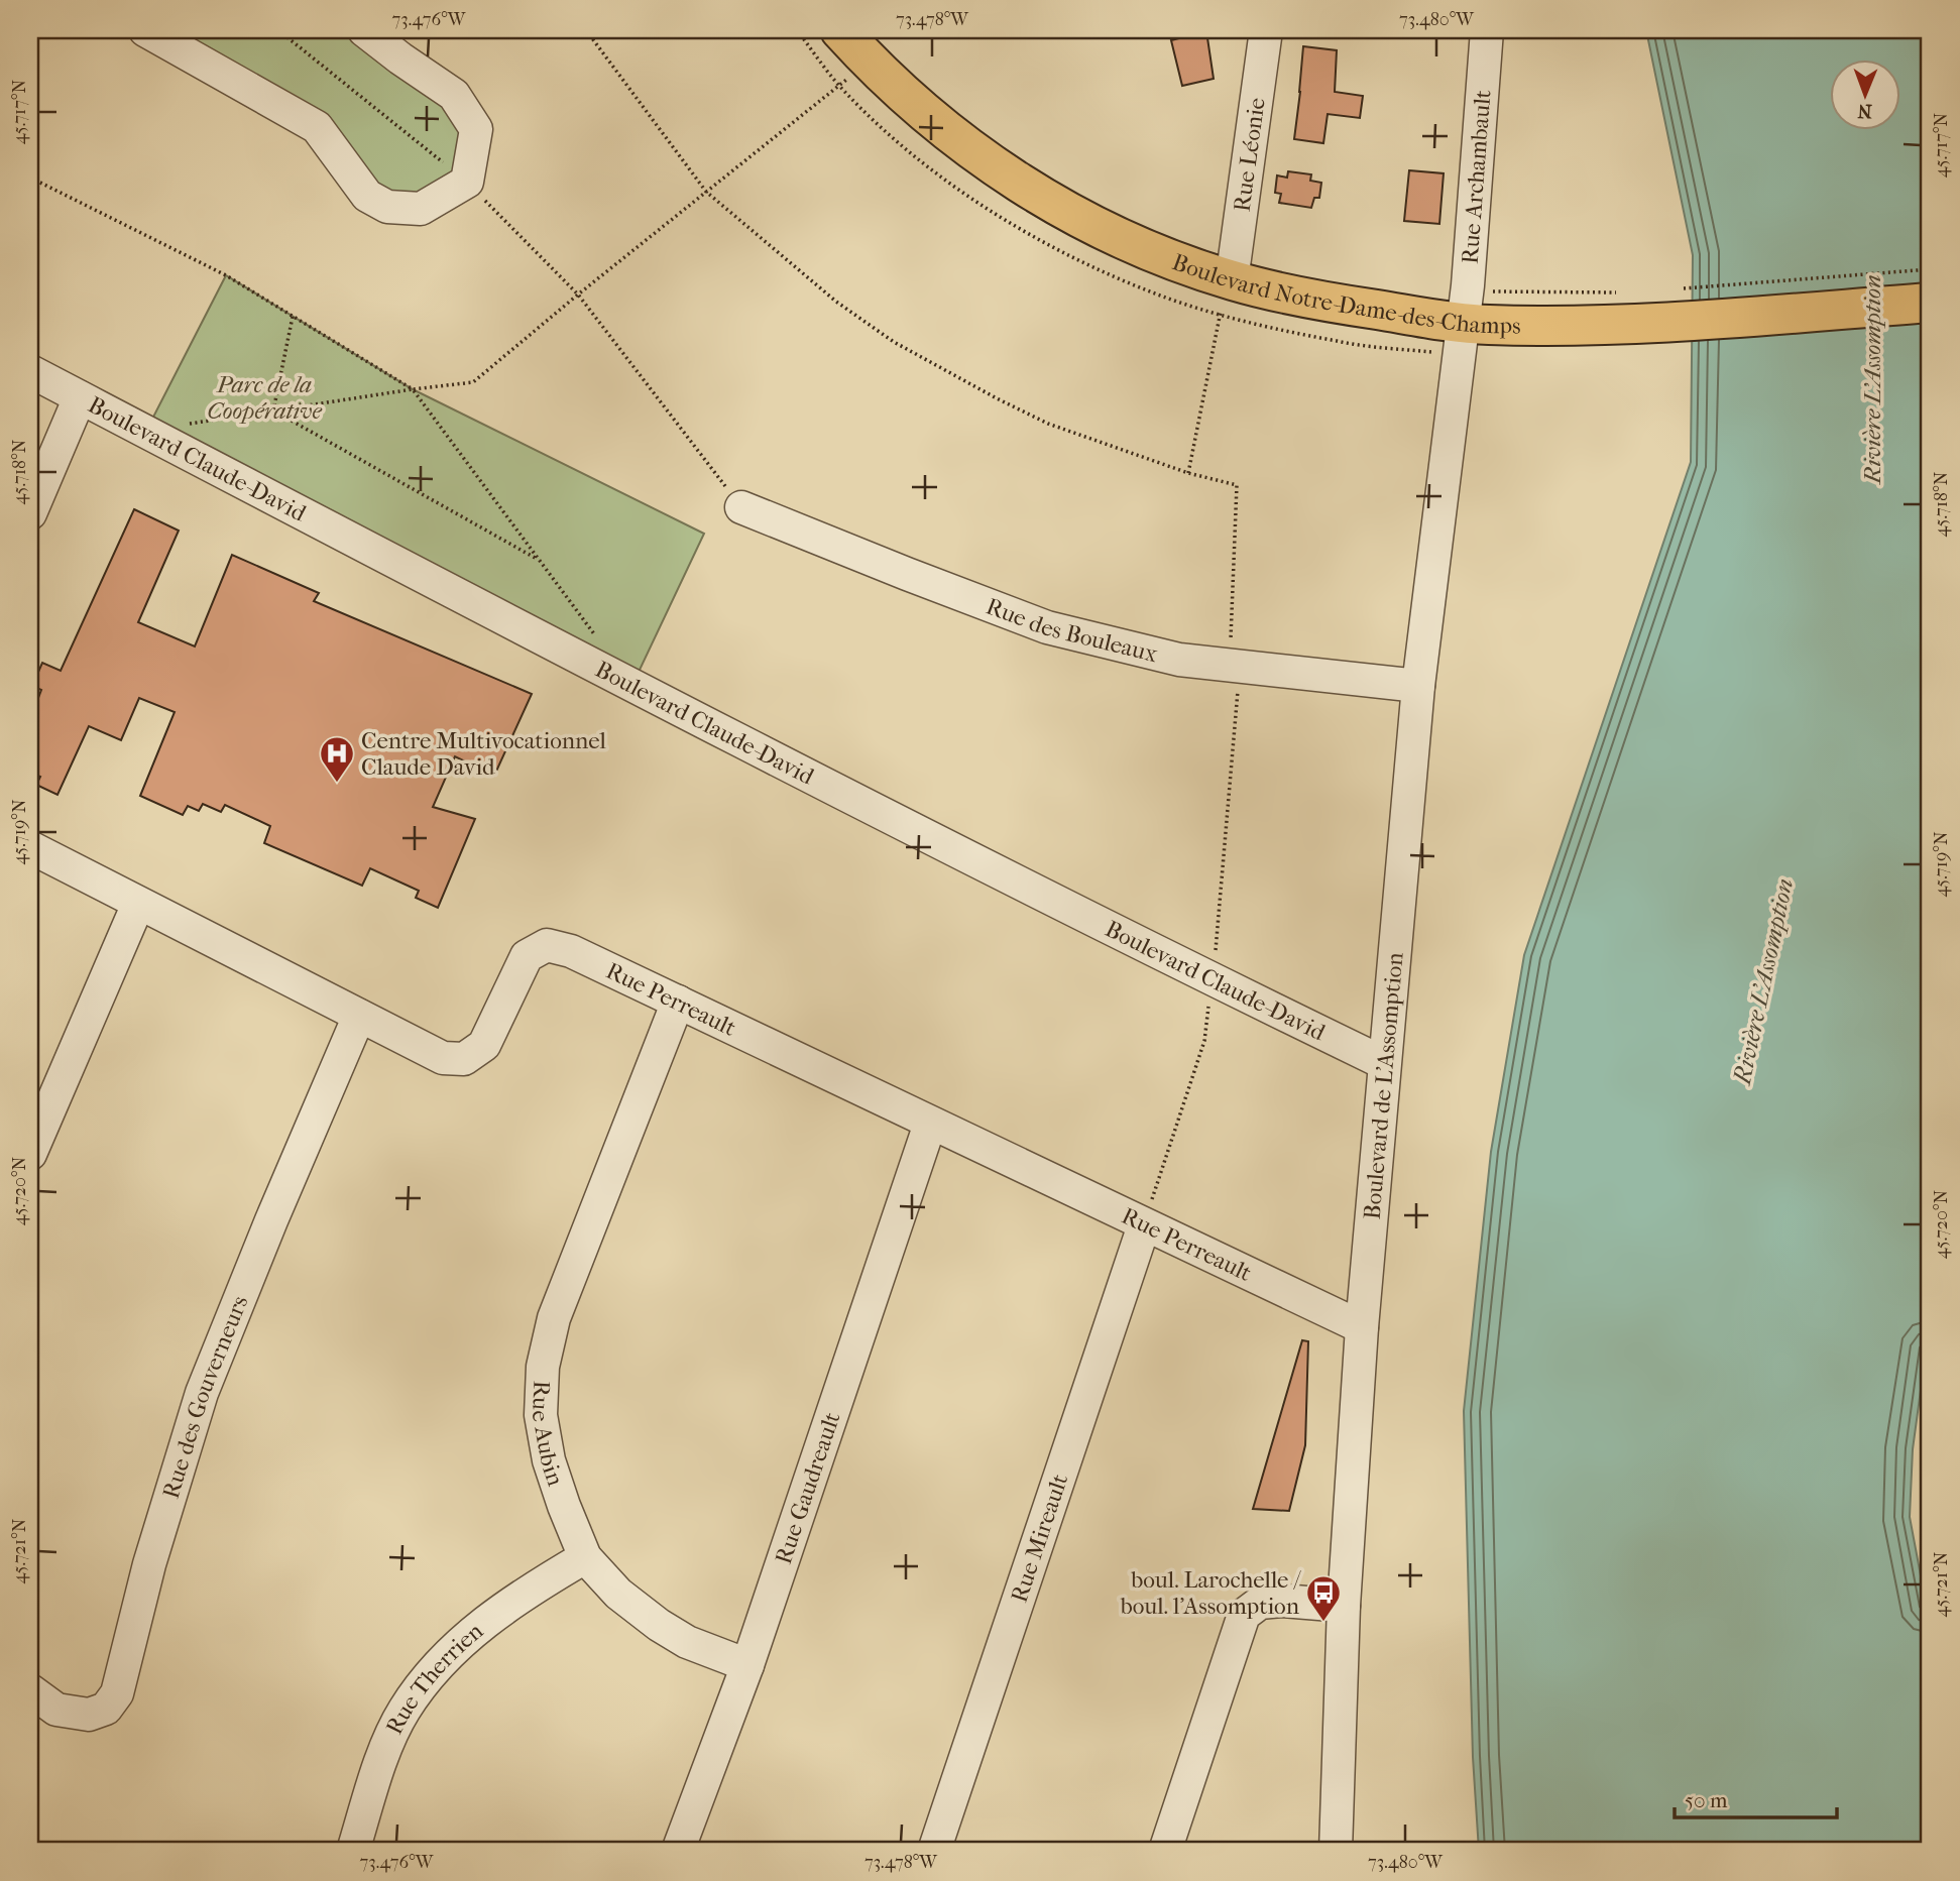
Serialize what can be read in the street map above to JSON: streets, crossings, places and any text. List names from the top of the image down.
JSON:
{
  "streets": {
    "main road": ["Boulevard Notre-Dame-des-Champs"],
    "street": [
      "Rue Léonie",
      "Rue Archambault",
      "Boulevard Claude-David",
      "Rue des Bouleaux",
      "Rue Perreault",
      "Boulevard de L'Assomption",
      "Rue des Gouverneurs",
      "Rue Aubin",
      "Rue Gaudreault",
      "Rue Mireault",
      "Rue Therrien"
    ]
  },
  "crossings": [
    ["Rue Léonie", "Boulevard Notre-Dame-des-Champs"],
    ["Rue Archambault", "Boulevard Notre-Dame-des-Champs"],
    ["Rue Archambault", "Boulevard de L'Assomption"],
    ["Boulevard Notre-Dame-des-Champs", "Boulevard de L'Assomption"],
    ["Boulevard Claude-David", "Boulevard de L'Assomption"],
    ["Rue des Bouleaux", "Boulevard de L'Assomption"],
    ["Rue Perreault", "Boulevard de L'Assomption"],
    ["Rue Perreault", "Rue des Gouverneurs"],
    ["Rue Perreault", "Rue Aubin"],
    ["Rue Perreault", "Rue Gaudreault"],
    ["Rue Perreault", "Rue Mireault"],
    ["Rue Aubin", "Rue Gaudreault"],
    ["Rue Aubin", "Rue Therrien"]
  ],
  "water": ["Rivière L'Assomption"],
  "parks": ["Parc de la Coopérative"],
  "places": {
    "hospital": ["Centre Multivocationnel Claude David"],
    "bus stop": ["boul. Larochelle / boul. l'Assomption"]
  },
  "scale_bar": "50 m",
  "north": "bottom",
  "coordinates": [
    "73.476°W",
    "73.478°W",
    "73.480°W",
    "45.717°N",
    "45.718°N",
    "45.719°N",
    "45.720°N",
    "45.721°N"
  ]
}
